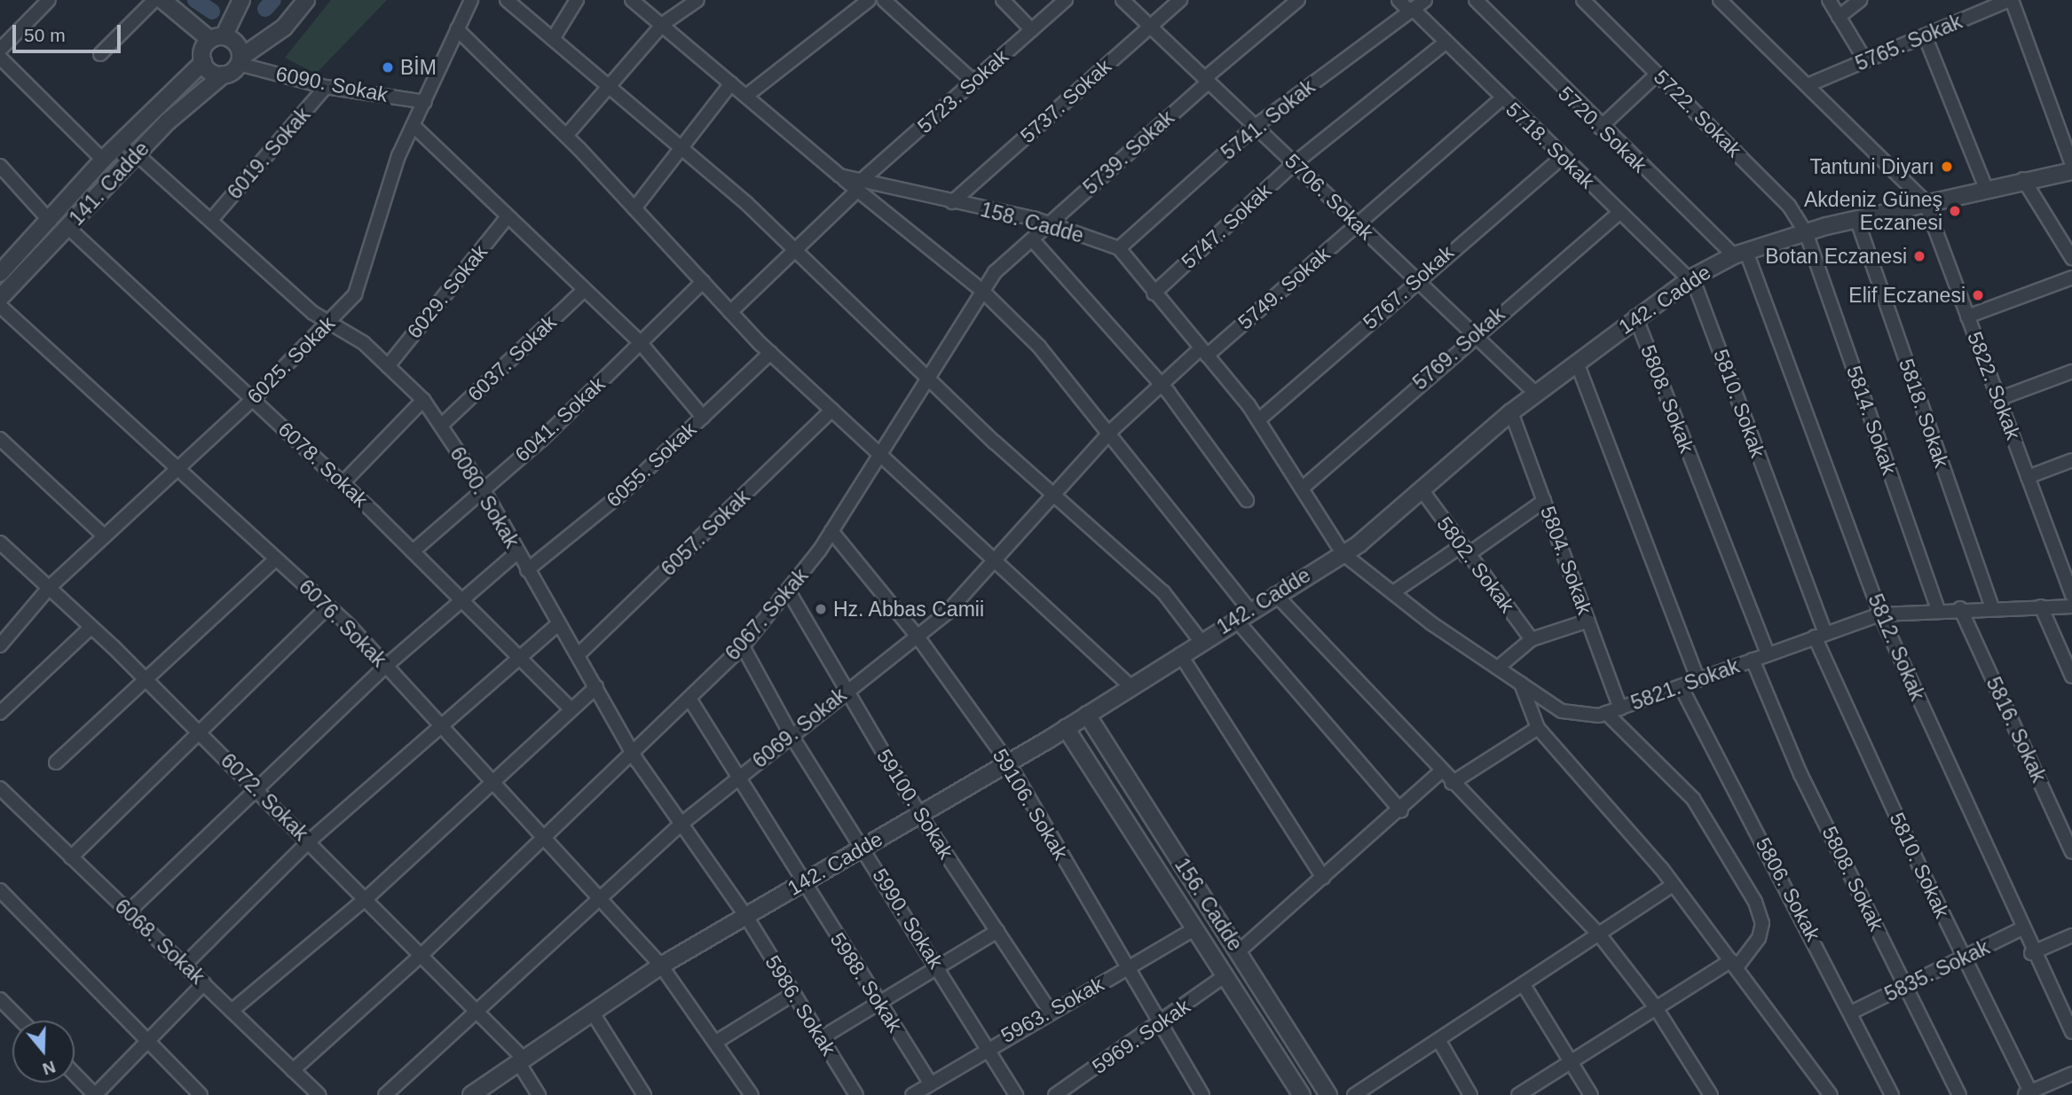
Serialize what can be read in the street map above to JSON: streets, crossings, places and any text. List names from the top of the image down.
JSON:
{
  "streets": {
    "street": [
      "5765. Sokak",
      "6090. Sokak",
      "5723. Sokak",
      "5737. Sokak",
      "5722. Sokak",
      "5741. Sokak",
      "5720. Sokak",
      "5718. Sokak",
      "5739. Sokak",
      "6019. Sokak",
      "141. Cadde",
      "5706. Sokak",
      "158. Cadde",
      "5747. Sokak",
      "5767. Sokak",
      "5749. Sokak",
      "6029. Sokak",
      "142. Cadde",
      "5769. Sokak",
      "6037. Sokak",
      "6025. Sokak",
      "5822. Sokak",
      "5808. Sokak",
      "5810. Sokak",
      "5818. Sokak",
      "6041. Sokak",
      "5814. Sokak",
      "6078. Sokak",
      "6055. Sokak",
      "6080. Sokak",
      "6057. Sokak",
      "5804. Sokak",
      "5802. Sokak",
      "6067. Sokak",
      "6076. Sokak",
      "5812. Sokak",
      "5821. Sokak",
      "6069. Sokak",
      "5816. Sokak",
      "6072. Sokak",
      "59100. Sokak",
      "59106. Sokak",
      "5806. Sokak",
      "156. Cadde",
      "5990. Sokak",
      "6068. Sokak",
      "5835. Sokak",
      "5988. Sokak",
      "5986. Sokak",
      "5963. Sokak",
      "5969. Sokak"
    ]
  },
  "crossings": [
    ["5765. Sokak", "5822. Sokak"],
    ["6090. Sokak", "6019. Sokak"],
    ["6090. Sokak", "141. Cadde"],
    ["6090. Sokak", "6025. Sokak"],
    ["5723. Sokak", "158. Cadde"],
    ["5737. Sokak", "5706. Sokak"],
    ["5737. Sokak", "158. Cadde"],
    ["5722. Sokak", "142. Cadde"],
    ["5722. Sokak", "5814. Sokak"],
    ["5741. Sokak", "5718. Sokak"],
    ["5741. Sokak", "5706. Sokak"],
    ["5741. Sokak", "158. Cadde"],
    ["5720. Sokak", "142. Cadde"],
    ["5720. Sokak", "5812. Sokak"],
    ["5718. Sokak", "5747. Sokak"],
    ["5718. Sokak", "5767. Sokak"],
    ["5718. Sokak", "5749. Sokak"],
    ["5718. Sokak", "142. Cadde"],
    ["5718. Sokak", "5769. Sokak"],
    ["5718. Sokak", "5810. Sokak"],
    ["5739. Sokak", "5706. Sokak"],
    ["5739. Sokak", "158. Cadde"],
    ["5739. Sokak", "6067. Sokak"],
    ["6019. Sokak", "6080. Sokak"],
    ["141. Cadde", "6078. Sokak"],
    ["141. Cadde", "6080. Sokak"],
    ["5706. Sokak", "5747. Sokak"],
    ["5706. Sokak", "5767. Sokak"],
    ["5706. Sokak", "5749. Sokak"],
    ["5706. Sokak", "142. Cadde"],
    ["5706. Sokak", "5769. Sokak"],
    ["158. Cadde", "6067. Sokak"],
    ["5749. Sokak", "6069. Sokak"],
    ["6029. Sokak", "6080. Sokak"],
    ["142. Cadde", "5822. Sokak"],
    ["142. Cadde", "5808. Sokak"],
    ["142. Cadde", "5810. Sokak"],
    ["142. Cadde", "5818. Sokak"],
    ["142. Cadde", "5814. Sokak"],
    ["142. Cadde", "6080. Sokak"],
    ["142. Cadde", "5804. Sokak"],
    ["142. Cadde", "5802. Sokak"],
    ["142. Cadde", "6076. Sokak"],
    ["142. Cadde", "5812. Sokak"],
    ["142. Cadde", "5821. Sokak"],
    ["142. Cadde", "6072. Sokak"],
    ["142. Cadde", "59100. Sokak"],
    ["142. Cadde", "59106. Sokak"],
    ["142. Cadde", "156. Cadde"],
    ["142. Cadde", "5990. Sokak"],
    ["142. Cadde", "5988. Sokak"],
    ["142. Cadde", "5986. Sokak"],
    ["6037. Sokak", "6080. Sokak"],
    ["6025. Sokak", "6078. Sokak"],
    ["6025. Sokak", "6080. Sokak"],
    ["6025. Sokak", "6076. Sokak"],
    ["6025. Sokak", "6072. Sokak"],
    ["5808. Sokak", "5821. Sokak"],
    ["5808. Sokak", "5835. Sokak"],
    ["5810. Sokak", "5821. Sokak"],
    ["5810. Sokak", "5835. Sokak"],
    ["5818. Sokak", "5821. Sokak"],
    ["6041. Sokak", "6078. Sokak"],
    ["6041. Sokak", "6080. Sokak"],
    ["5814. Sokak", "5821. Sokak"],
    ["6055. Sokak", "6080. Sokak"],
    ["6080. Sokak", "6057. Sokak"],
    ["6080. Sokak", "6067. Sokak"],
    ["6080. Sokak", "6069. Sokak"],
    ["6080. Sokak", "5986. Sokak"],
    ["5804. Sokak", "5821. Sokak"],
    ["6067. Sokak", "6076. Sokak"],
    ["6067. Sokak", "6072. Sokak"],
    ["6067. Sokak", "59100. Sokak"],
    ["6067. Sokak", "59106. Sokak"],
    ["6067. Sokak", "5990. Sokak"],
    ["6067. Sokak", "6068. Sokak"],
    ["6067. Sokak", "5988. Sokak"],
    ["6076. Sokak", "6069. Sokak"],
    ["5812. Sokak", "5821. Sokak"],
    ["5812. Sokak", "5835. Sokak"],
    ["5821. Sokak", "5816. Sokak"],
    ["5821. Sokak", "5806. Sokak"],
    ["6069. Sokak", "6072. Sokak"],
    ["6069. Sokak", "59100. Sokak"],
    ["6069. Sokak", "59106. Sokak"],
    ["6069. Sokak", "5990. Sokak"],
    ["6069. Sokak", "5988. Sokak"],
    ["59100. Sokak", "5963. Sokak"],
    ["59106. Sokak", "5963. Sokak"],
    ["59106. Sokak", "5969. Sokak"],
    ["5806. Sokak", "5835. Sokak"],
    ["156. Cadde", "5963. Sokak"],
    ["156. Cadde", "5969. Sokak"],
    ["5990. Sokak", "5963. Sokak"],
    ["5988. Sokak", "5963. Sokak"]
  ],
  "places": [
    "BİM",
    "Tantuni Diyarı",
    "Akdeniz Güneş Eczanesi",
    "Botan Eczanesi",
    "Elif Eczanesi",
    "Hz. Abbas Camii"
  ],
  "scale_bar": "50 m",
  "north": "bottom"
}
